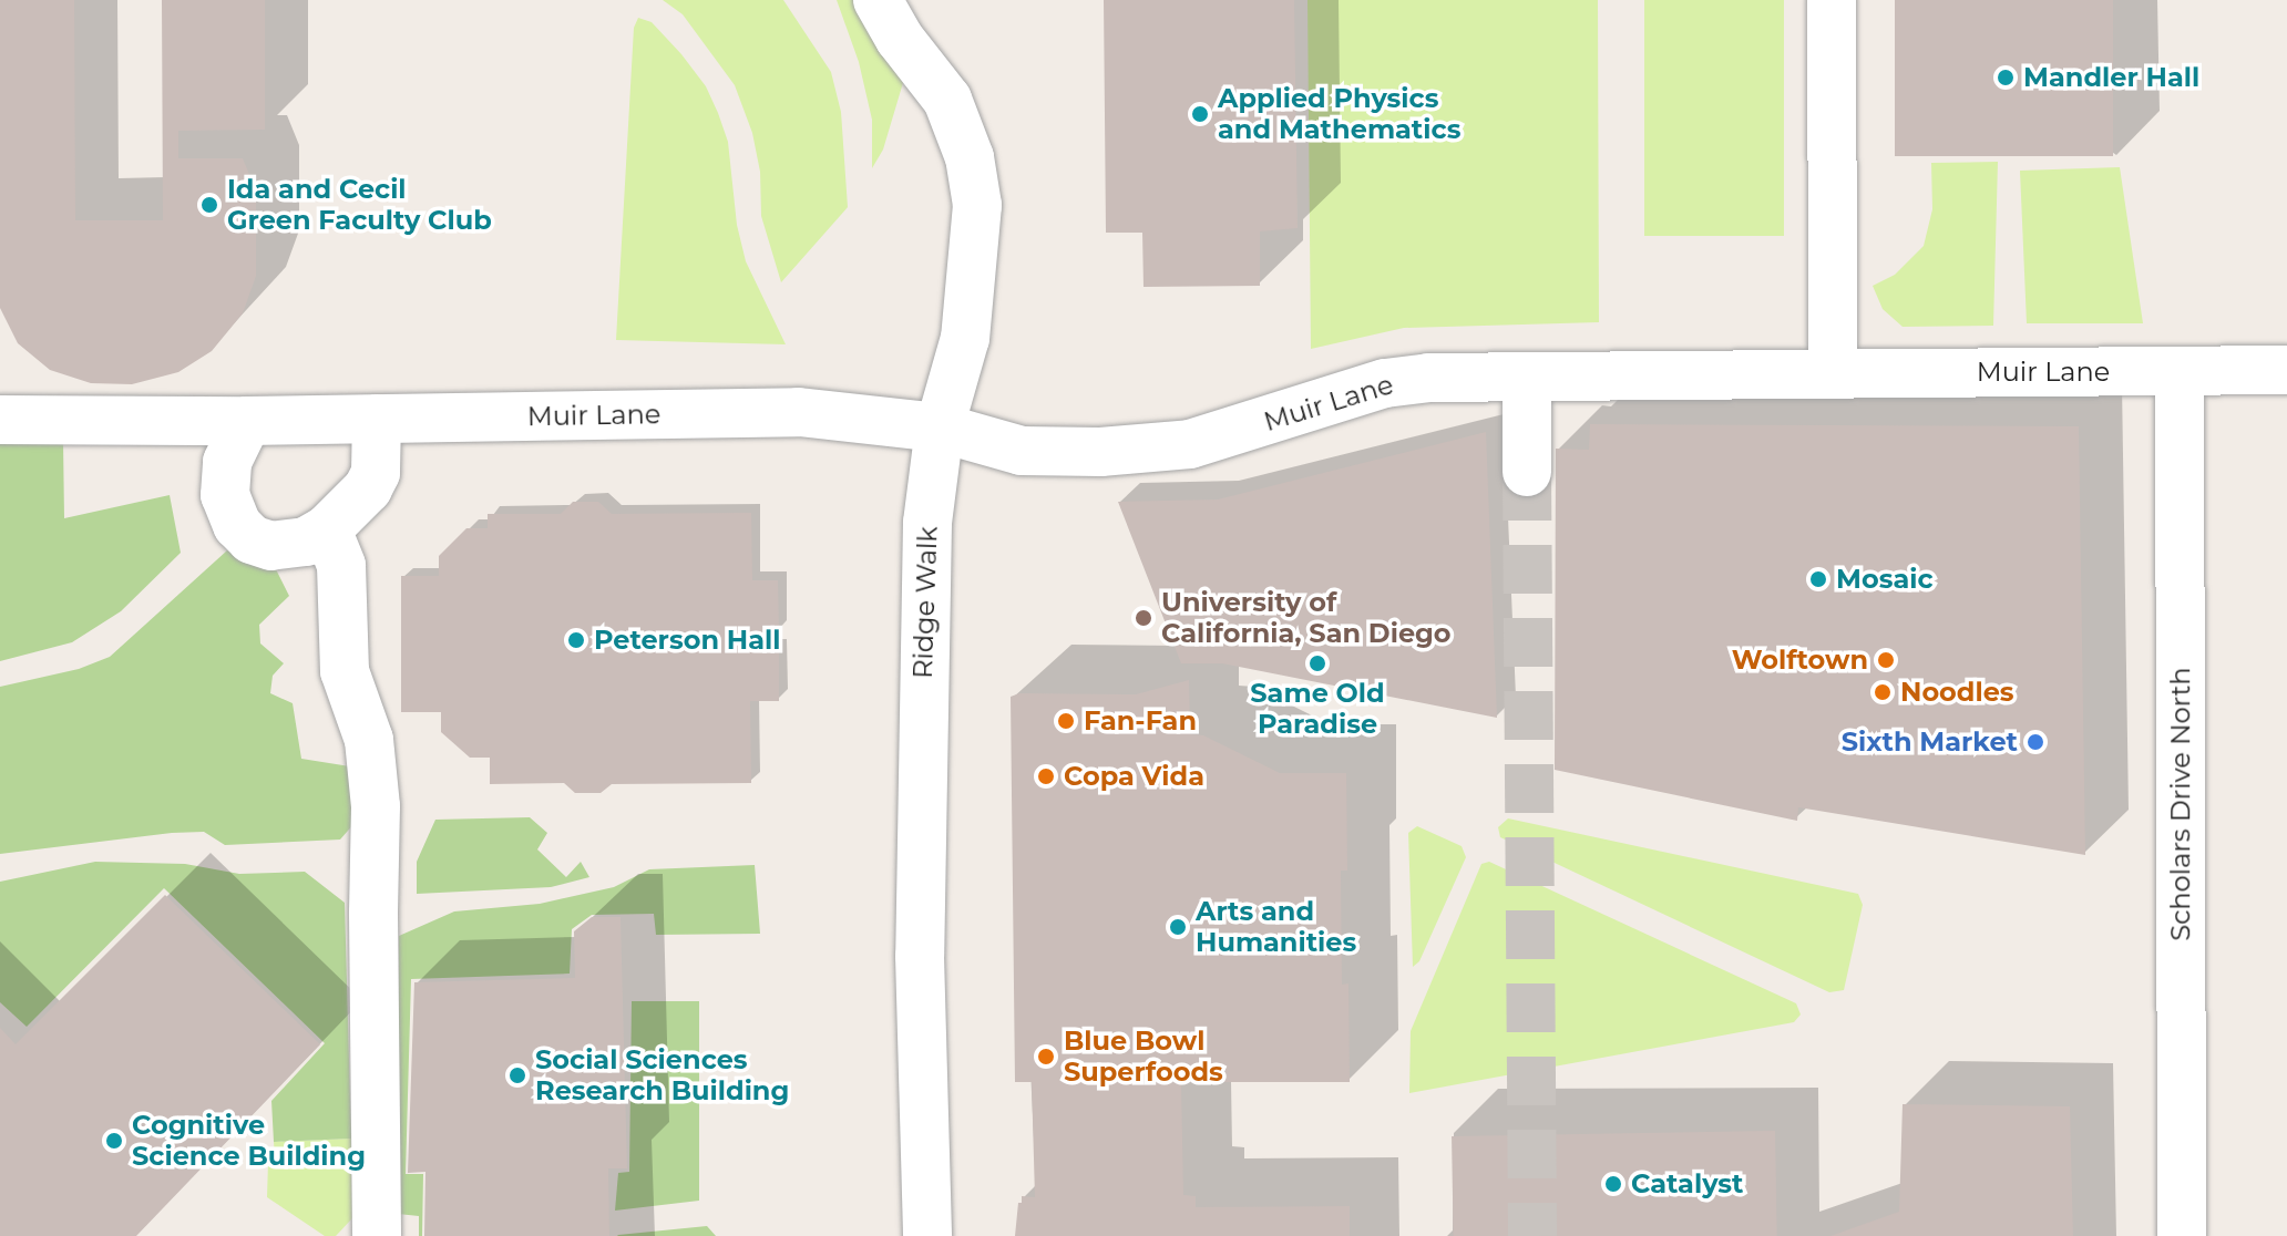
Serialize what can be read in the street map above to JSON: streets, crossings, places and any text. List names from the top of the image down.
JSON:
{
  "streets": {
    "street": ["Muir Lane", "Ridge Walk", "Scholars Drive North"]
  },
  "crossings": [
    ["Muir Lane", "Ridge Walk"],
    ["Muir Lane", "Scholars Drive North"]
  ],
  "places": [
    "Mandler Hall",
    "Applied Physics and Mathematics",
    "Ida and Cecil Green Faculty Club",
    "Mosaic",
    "University of California, San Diego",
    "Peterson Hall",
    "Wolftown",
    "Same Old Paradise",
    "Noodles",
    "Fan-Fan",
    "Sixth Market",
    "Copa Vida",
    "Arts and Humanities",
    "Blue Bowl Superfoods",
    "Social Sciences Research Building",
    "Cognitive Science Building",
    "Catalyst"
  ]
}
